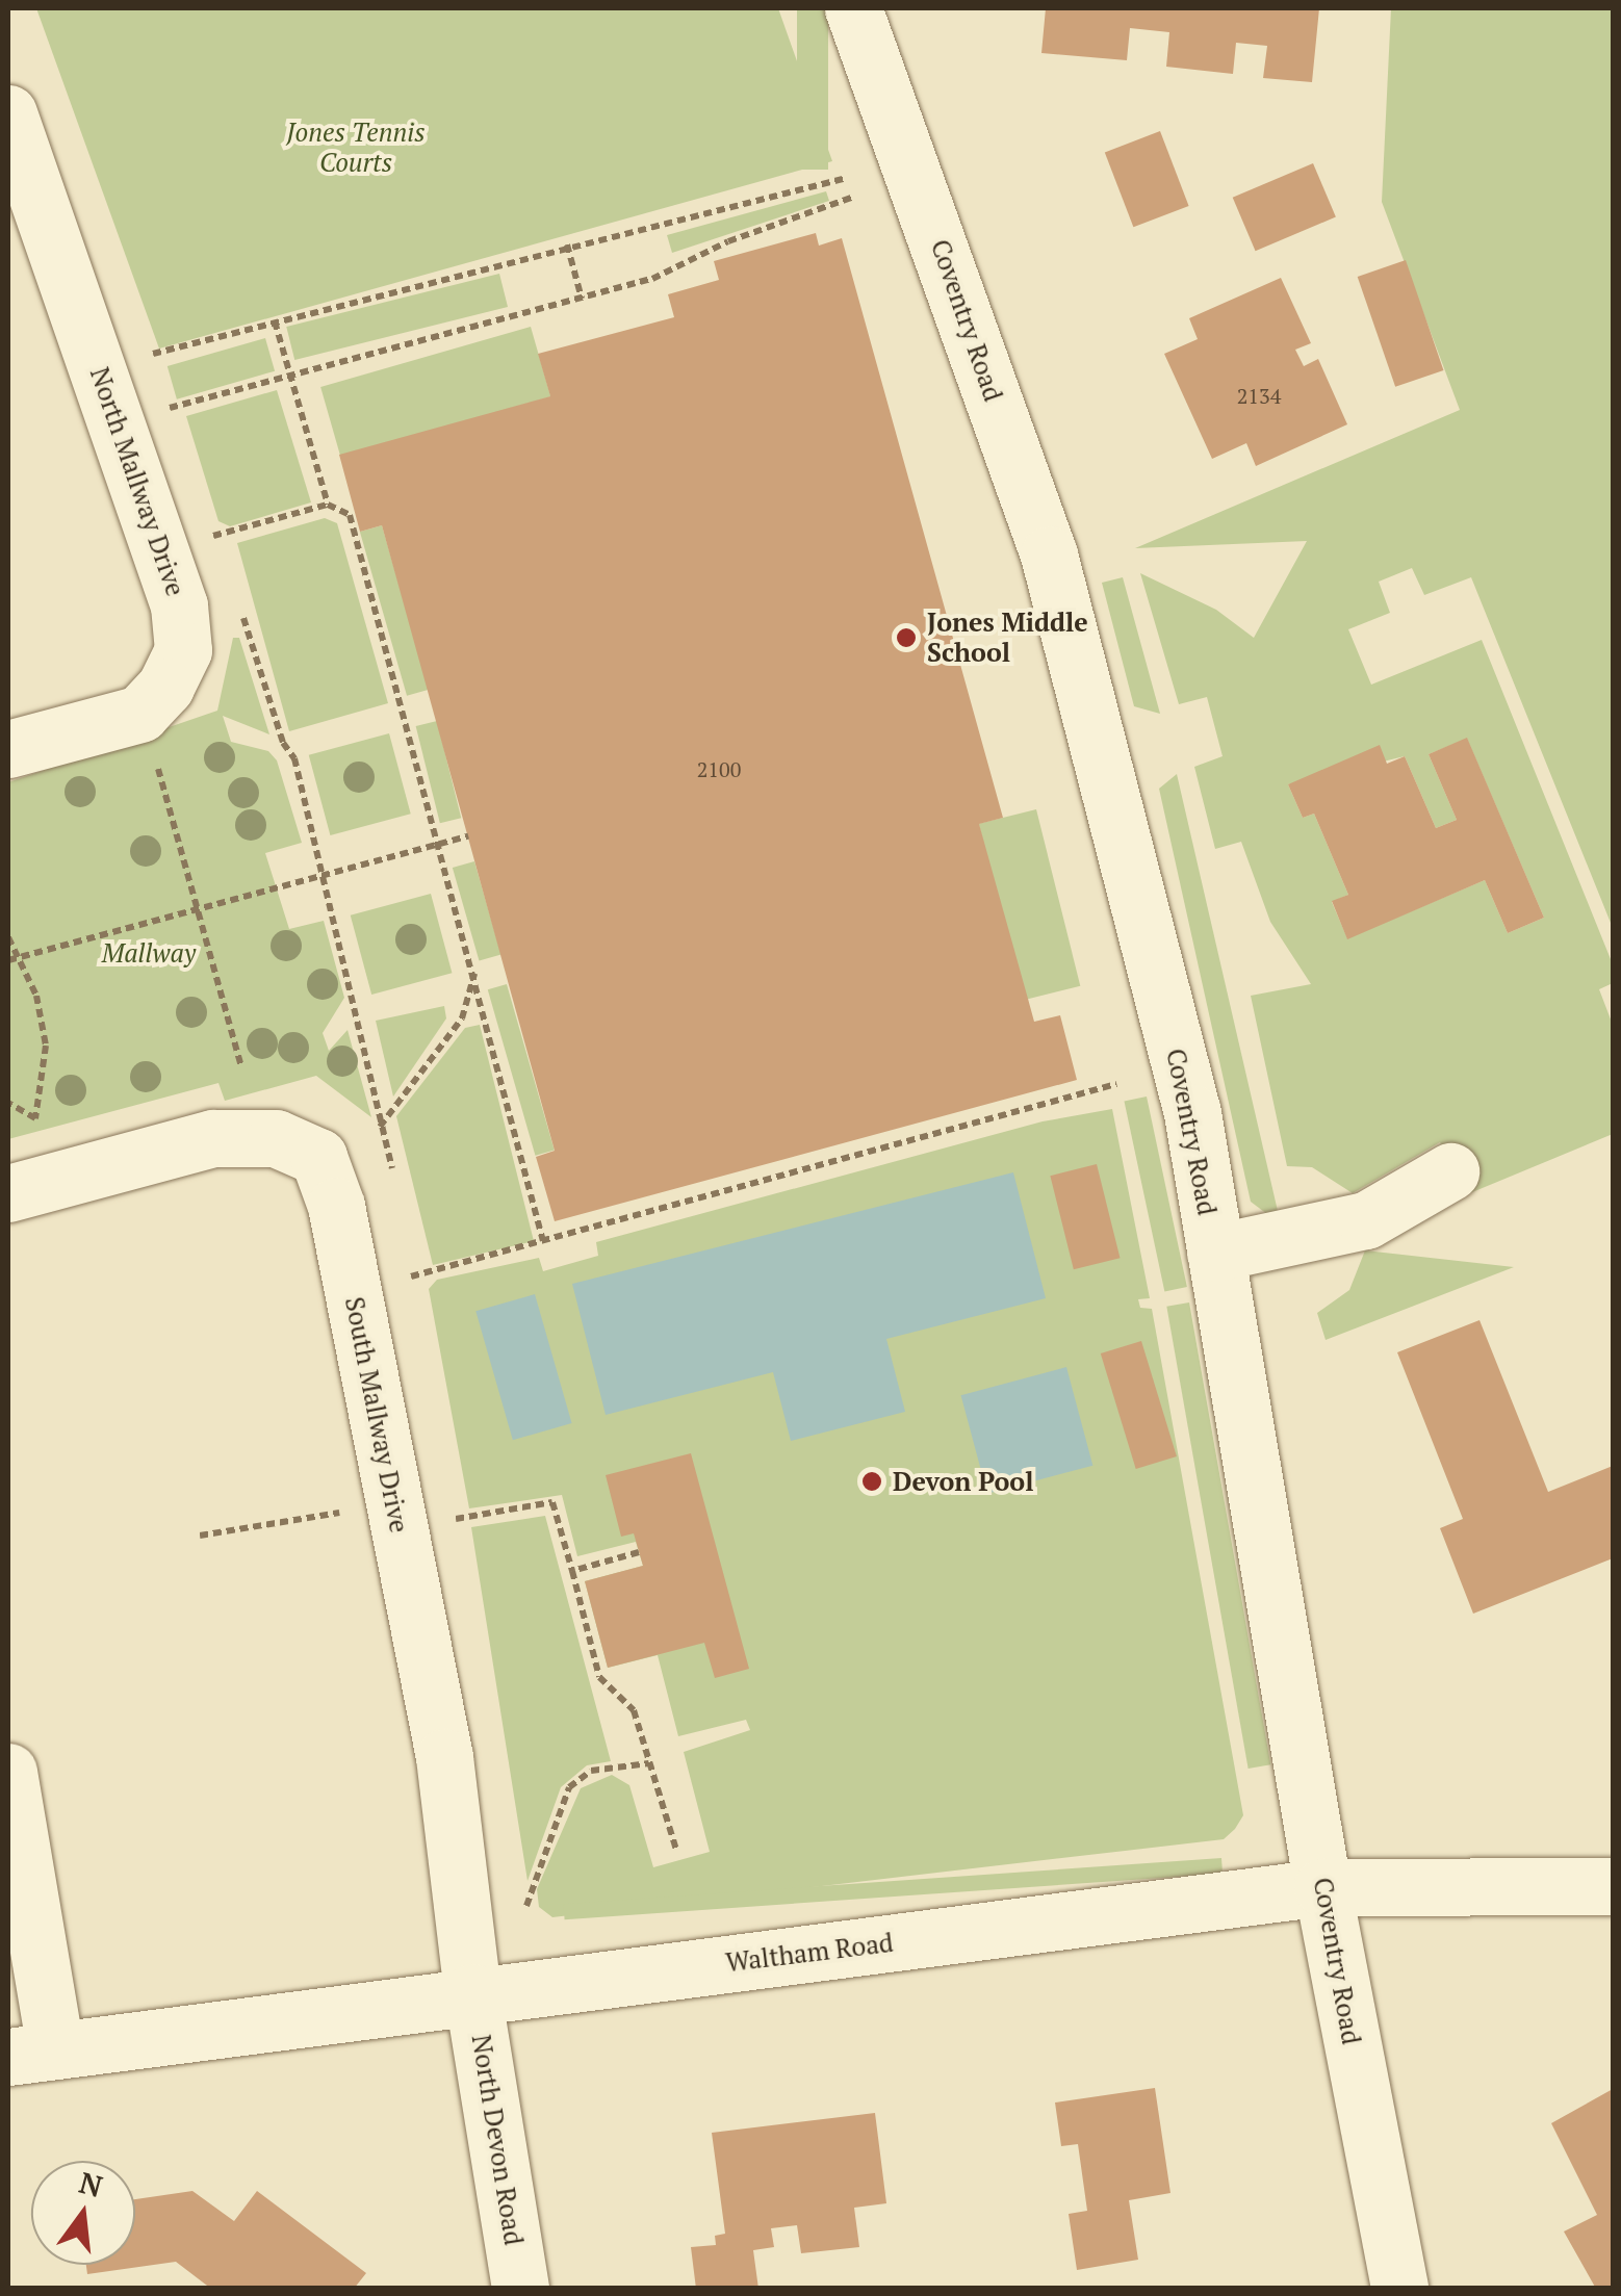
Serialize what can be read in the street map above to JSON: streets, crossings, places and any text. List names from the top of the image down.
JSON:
{
  "streets": {
    "street": [
      "Coventry Road",
      "North Mallway Drive",
      "South Mallway Drive",
      "Waltham Road",
      "North Devon Road"
    ]
  },
  "crossings": [
    ["Coventry Road", "Waltham Road"],
    ["South Mallway Drive", "Waltham Road"],
    ["South Mallway Drive", "North Devon Road"],
    ["Waltham Road", "North Devon Road"]
  ],
  "parks": ["Jones Tennis Courts", "Mallway"],
  "places": ["Jones Middle School", "Devon Pool"],
  "house_numbers": ["2134", "2100"],
  "north": "top"
}
